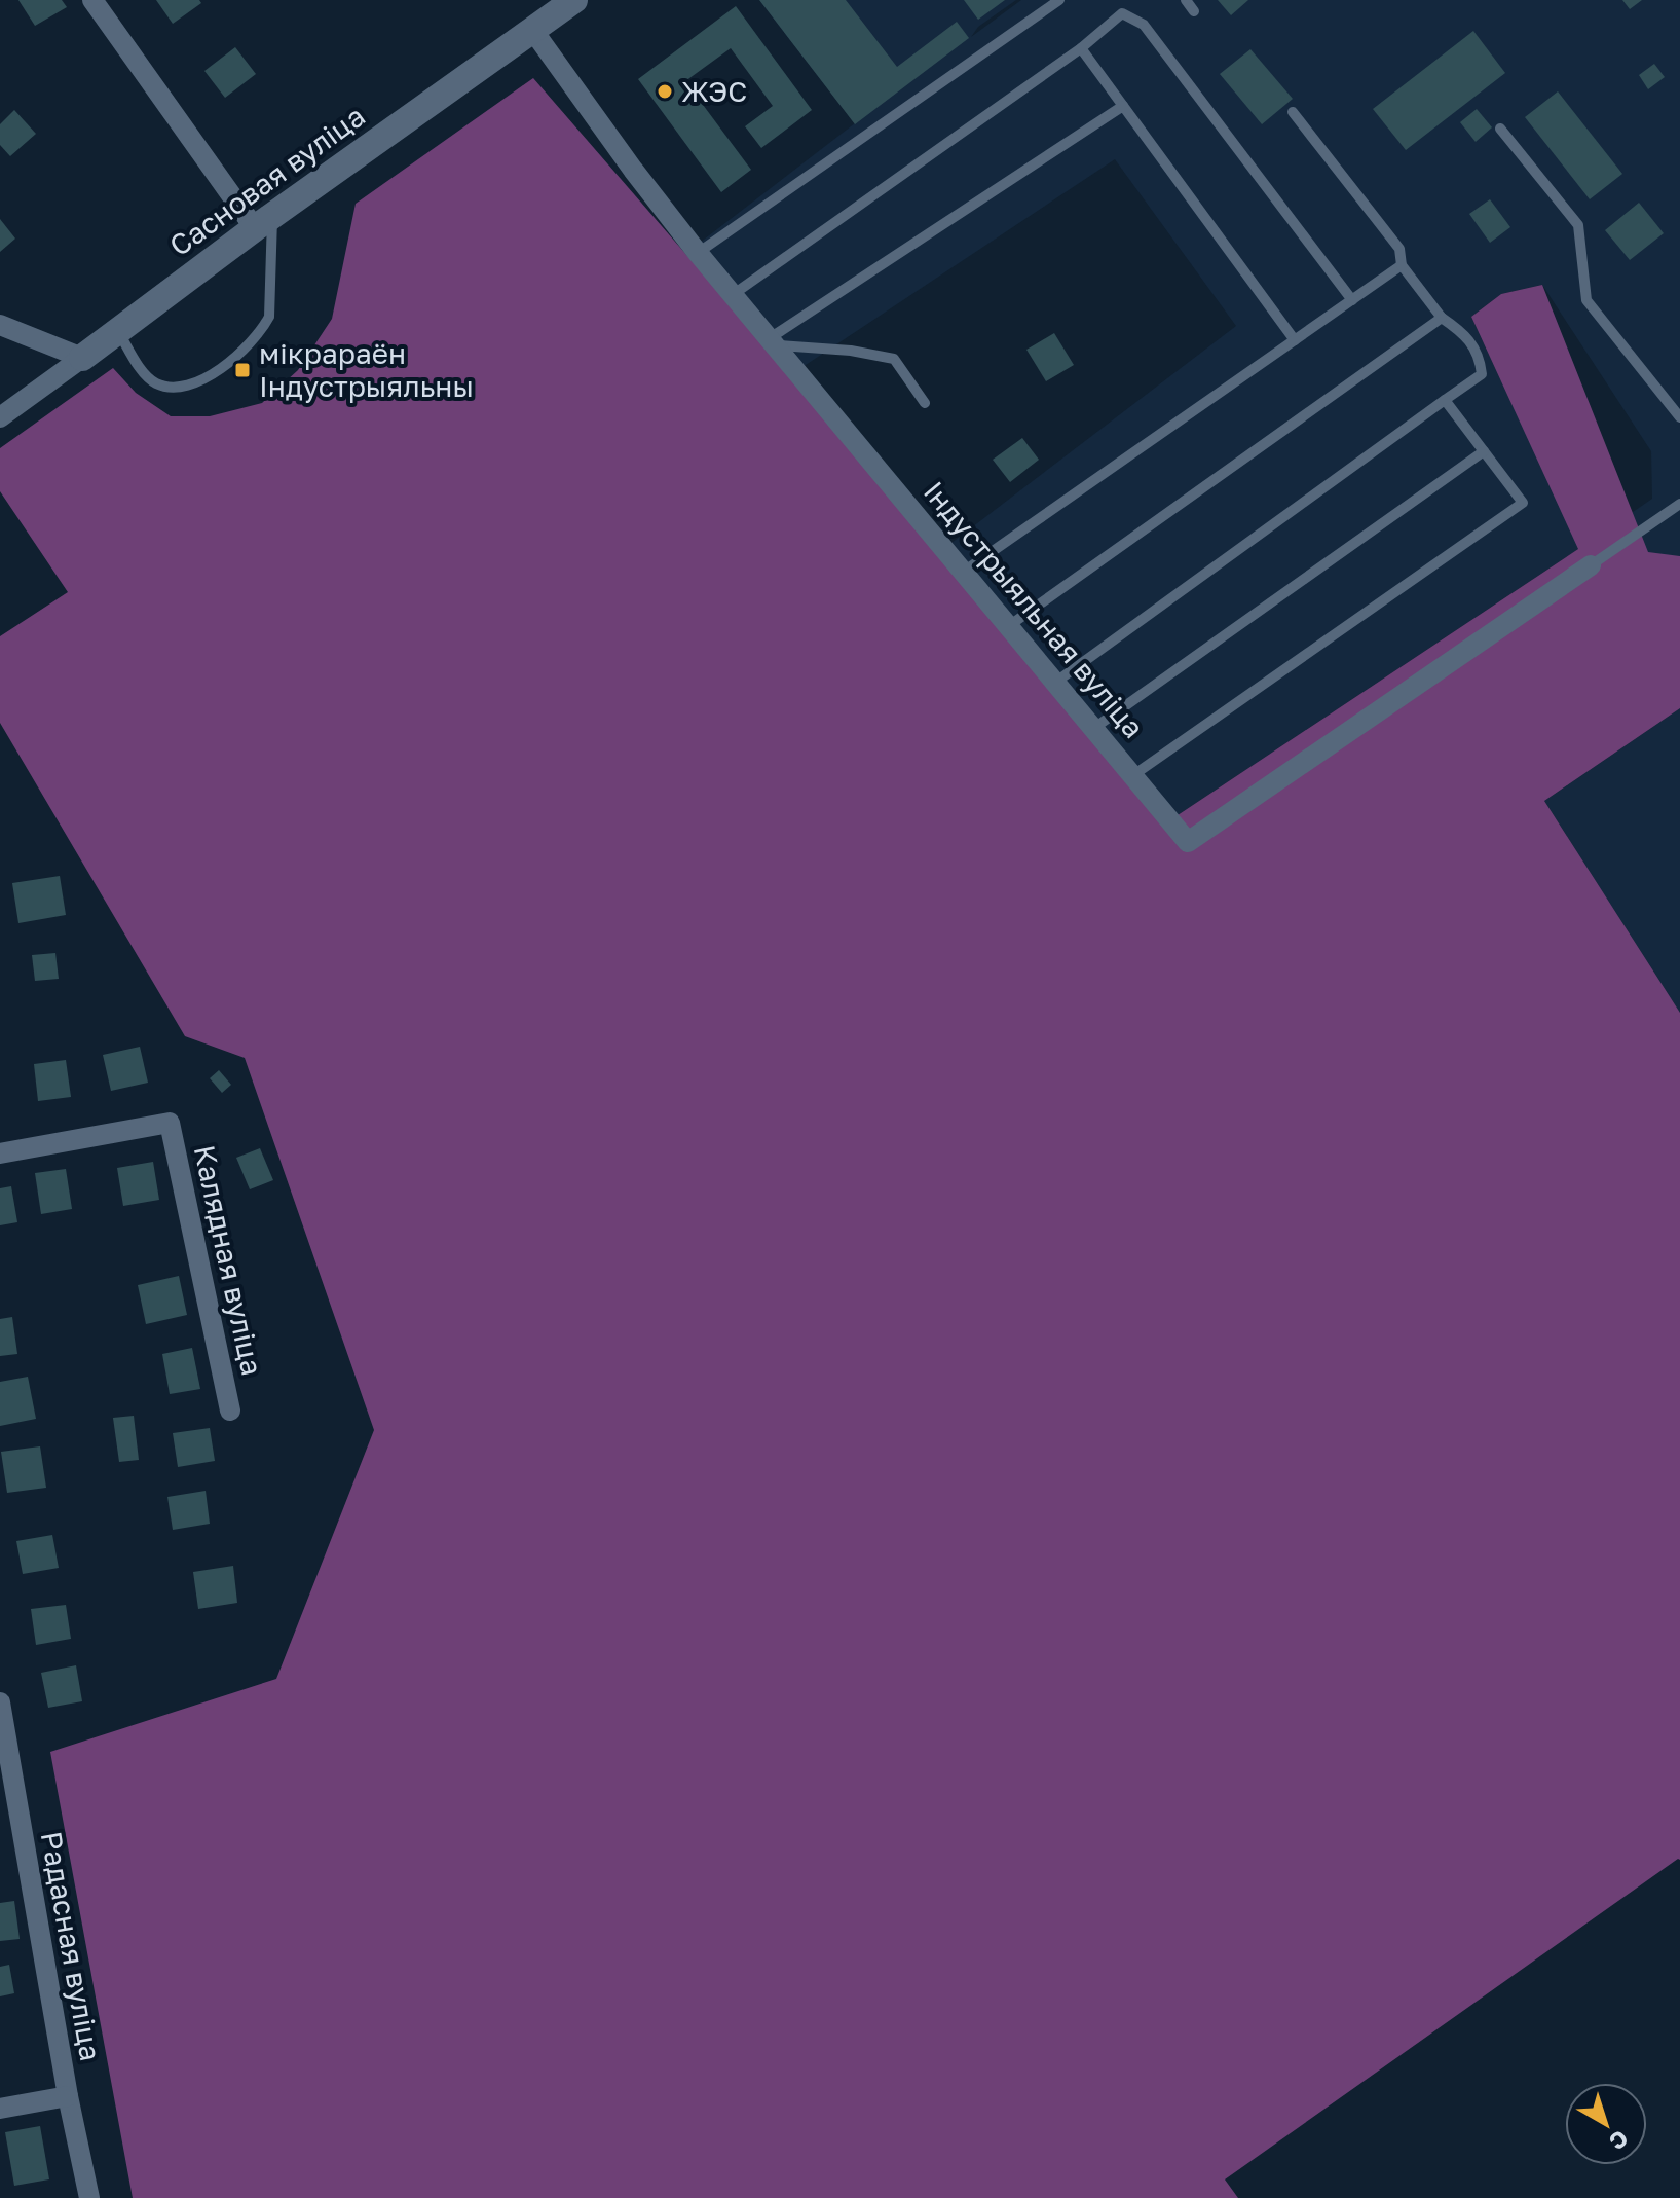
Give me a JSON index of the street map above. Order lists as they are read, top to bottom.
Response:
{
  "streets": {
    "street": [
      "Сасновая вуліца",
      "Індустрыяльная вуліца",
      "Калядная вуліца",
      "Радасная вуліца"
    ]
  },
  "crossings": [
    ["Сасновая вуліца", "Індустрыяльная вуліца"]
  ],
  "places": {
    "other": ["ЖЭС"],
    "transit": ["мікрараён Індустрыяльны"]
  },
  "north": "bottom right"
}
